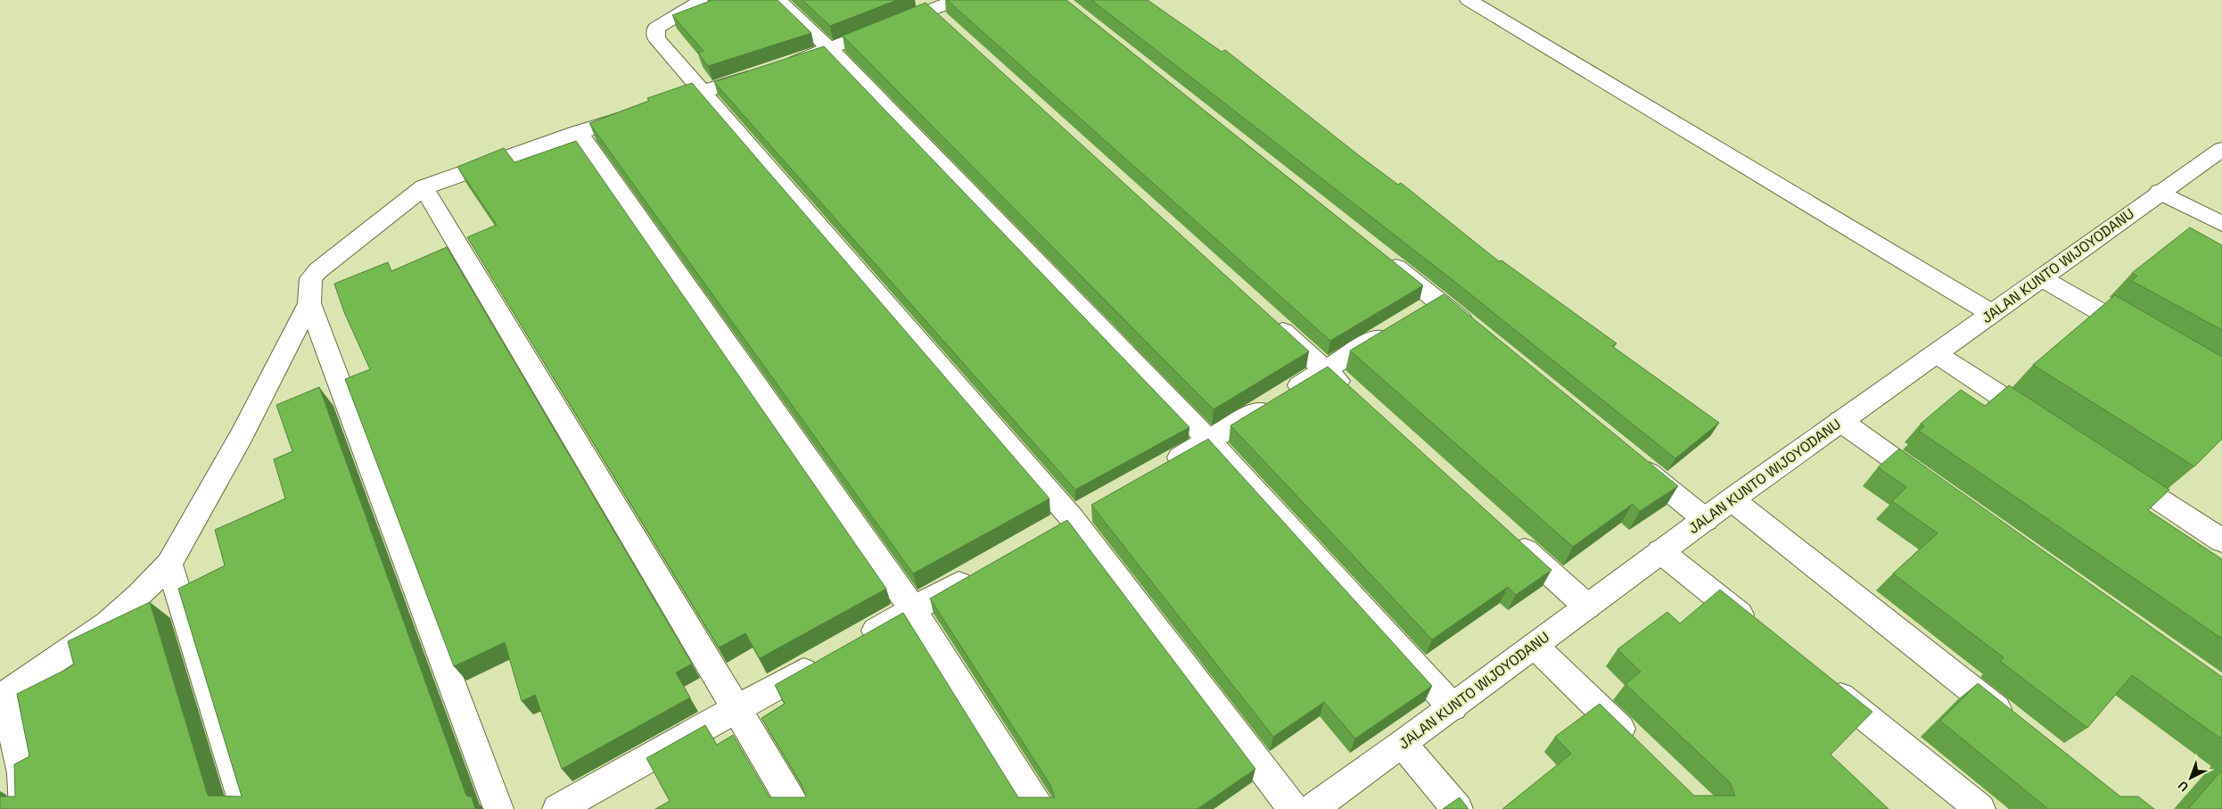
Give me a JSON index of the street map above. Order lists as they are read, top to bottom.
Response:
{
  "streets": {
    "street": ["JALAN KUNTO WIJOYODANU"]
  },
  "north": "bottom left"
}
